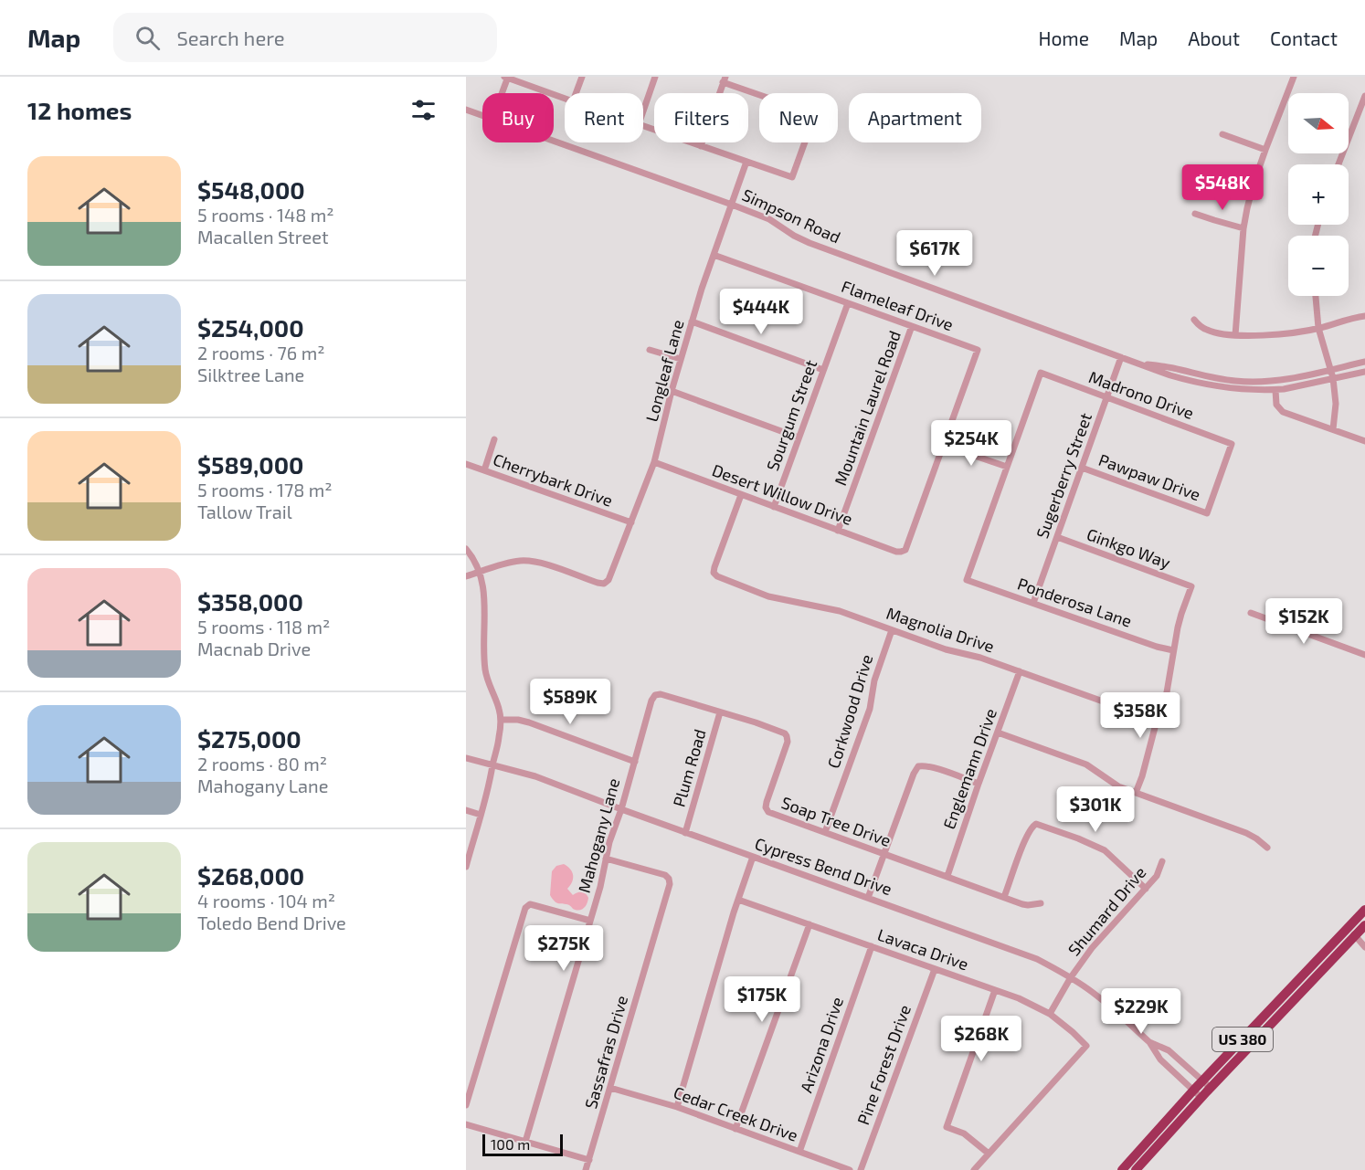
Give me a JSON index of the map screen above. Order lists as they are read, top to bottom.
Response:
{
  "streets": {
    "highway": ["US 380"],
    "street": [
      "Simpson Road",
      "Flameleaf Drive",
      "Longleaf Lane",
      "Madrono Drive",
      "Mountain Laurel Road",
      "Sourgum Street",
      "Sugerberry Street",
      "Pawpaw Drive",
      "Cherrybark Drive",
      "Desert Willow Drive",
      "Ginkgo Way",
      "Ponderosa Lane",
      "Magnolia Drive",
      "Corkwood Drive",
      "Plum Road",
      "Englemann Drive",
      "Soap Tree Drive",
      "Mahogany Lane",
      "Cypress Bend Drive",
      "Shumard Drive",
      "Lavaca Drive",
      "Arizona Drive",
      "Sassafras Drive",
      "Pine Forest Drive",
      "Cedar Creek Drive"
    ]
  },
  "crossings": [
    ["Simpson Road", "Longleaf Lane"],
    ["Simpson Road", "Sugerberry Street"],
    ["Flameleaf Drive", "Longleaf Lane"],
    ["Flameleaf Drive", "Mountain Laurel Road"],
    ["Flameleaf Drive", "Sourgum Street"],
    ["Flameleaf Drive", "Desert Willow Drive"],
    ["Longleaf Lane", "Cherrybark Drive"],
    ["Longleaf Lane", "Desert Willow Drive"],
    ["Madrono Drive", "Sugerberry Street"],
    ["Madrono Drive", "Pawpaw Drive"],
    ["Madrono Drive", "Ponderosa Lane"],
    ["Mountain Laurel Road", "Desert Willow Drive"],
    ["Sourgum Street", "Desert Willow Drive"],
    ["Sugerberry Street", "Pawpaw Drive"],
    ["Sugerberry Street", "Ginkgo Way"],
    ["Sugerberry Street", "Ponderosa Lane"],
    ["Desert Willow Drive", "Magnolia Drive"],
    ["Ginkgo Way", "Ponderosa Lane"],
    ["Magnolia Drive", "Corkwood Drive"],
    ["Magnolia Drive", "Englemann Drive"],
    ["Corkwood Drive", "Soap Tree Drive"],
    ["Plum Road", "Soap Tree Drive"],
    ["Plum Road", "Cypress Bend Drive"],
    ["Englemann Drive", "Soap Tree Drive"],
    ["Soap Tree Drive", "Mahogany Lane"],
    ["Mahogany Lane", "Cypress Bend Drive"],
    ["Mahogany Lane", "Sassafras Drive"],
    ["Cypress Bend Drive", "Shumard Drive"],
    ["Cypress Bend Drive", "US 380"],
    ["Shumard Drive", "Lavaca Drive"],
    ["Lavaca Drive", "Arizona Drive"],
    ["Lavaca Drive", "Pine Forest Drive"],
    ["Arizona Drive", "Cedar Creek Drive"],
    ["Sassafras Drive", "Cedar Creek Drive"]
  ],
  "scale_bar": "100 m",
  "north": "right",
  "page": {
    "header": "Map",
    "search": "Search here",
    "nav": [
      "Home",
      "Map",
      "About",
      "Contact"
    ],
    "heading": "12 homes",
    "map_buttons": ["+", "−"],
    "chip": [
      "Buy",
      "Rent",
      "Filters",
      "New",
      "Apartment"
    ],
    "list": [
      {
        "name": "$548,000",
        "note": "5 rooms · 148 m² · Macallen Street"
      },
      {
        "name": "$254,000",
        "note": "2 rooms · 76 m² · Silktree Lane"
      },
      {
        "name": "$589,000",
        "note": "5 rooms · 178 m² · Tallow Trail"
      },
      {
        "name": "$358,000",
        "note": "5 rooms · 118 m² · Macnab Drive"
      },
      {
        "name": "$275,000",
        "note": "2 rooms · 80 m² · Mahogany Lane"
      },
      {
        "name": "$268,000",
        "note": "4 rooms · 104 m² · Toledo Bend Drive"
      }
    ],
    "price": [
      "$548K",
      "$617K",
      "$444K",
      "$254K",
      "$152K",
      "$589K",
      "$358K",
      "$301K",
      "$275K",
      "$175K",
      "$229K",
      "$268K"
    ],
    "scale": "100 m"
  }
}
